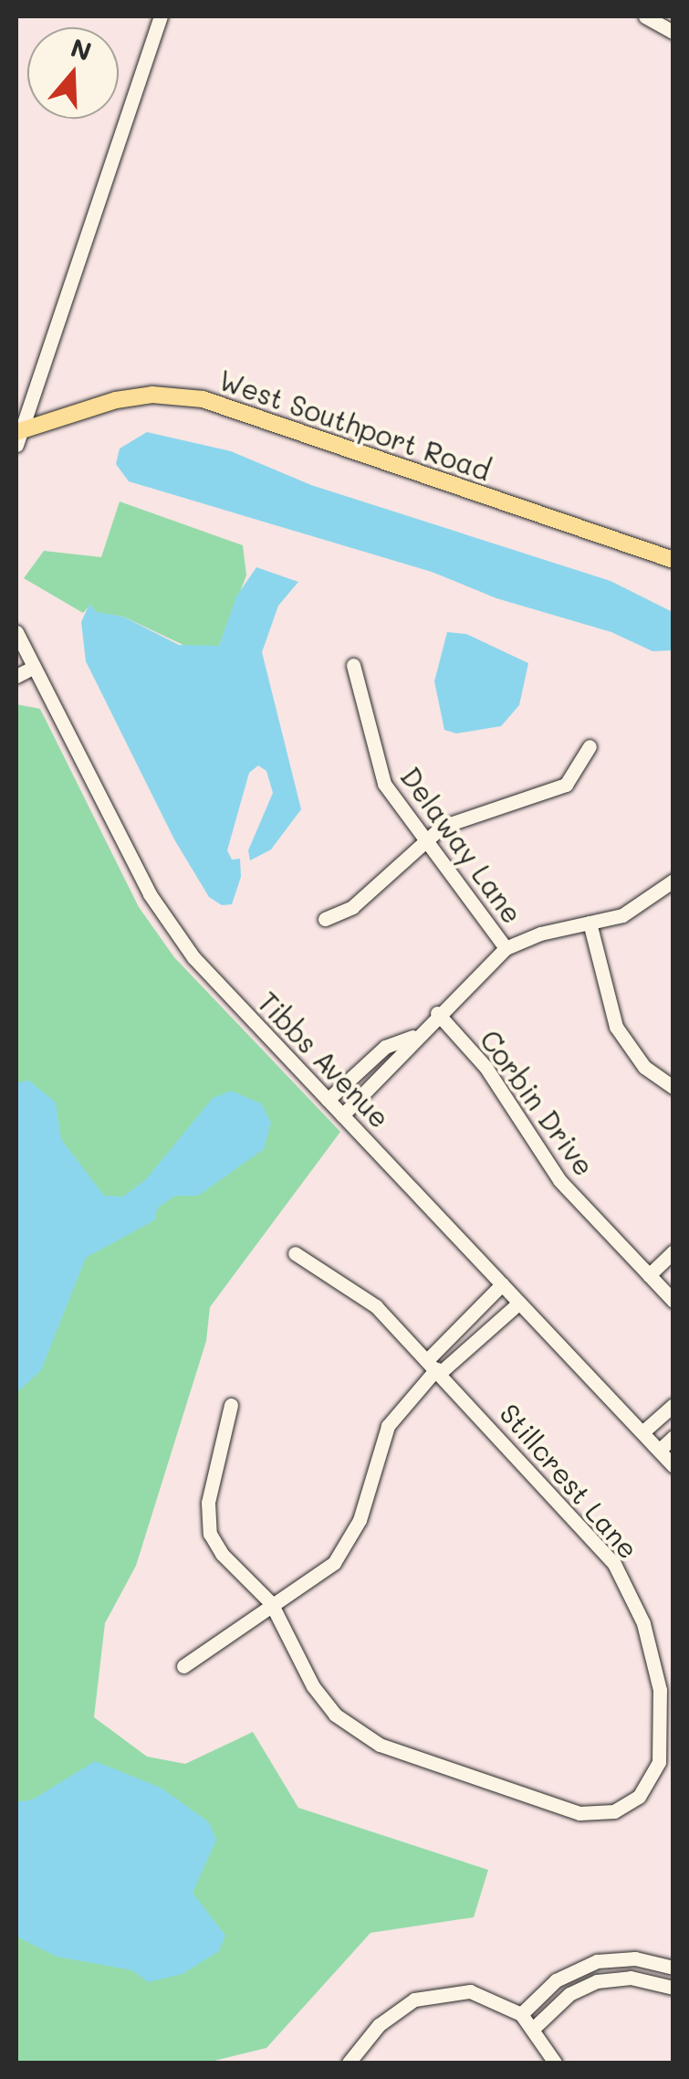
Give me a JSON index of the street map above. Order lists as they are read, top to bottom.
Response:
{
  "streets": {
    "main road": ["West Southport Road"],
    "street": [
      "Delaway Lane",
      "Tibbs Avenue",
      "Corbin Drive",
      "Stillcrest Lane"
    ]
  },
  "north": "top"
}
